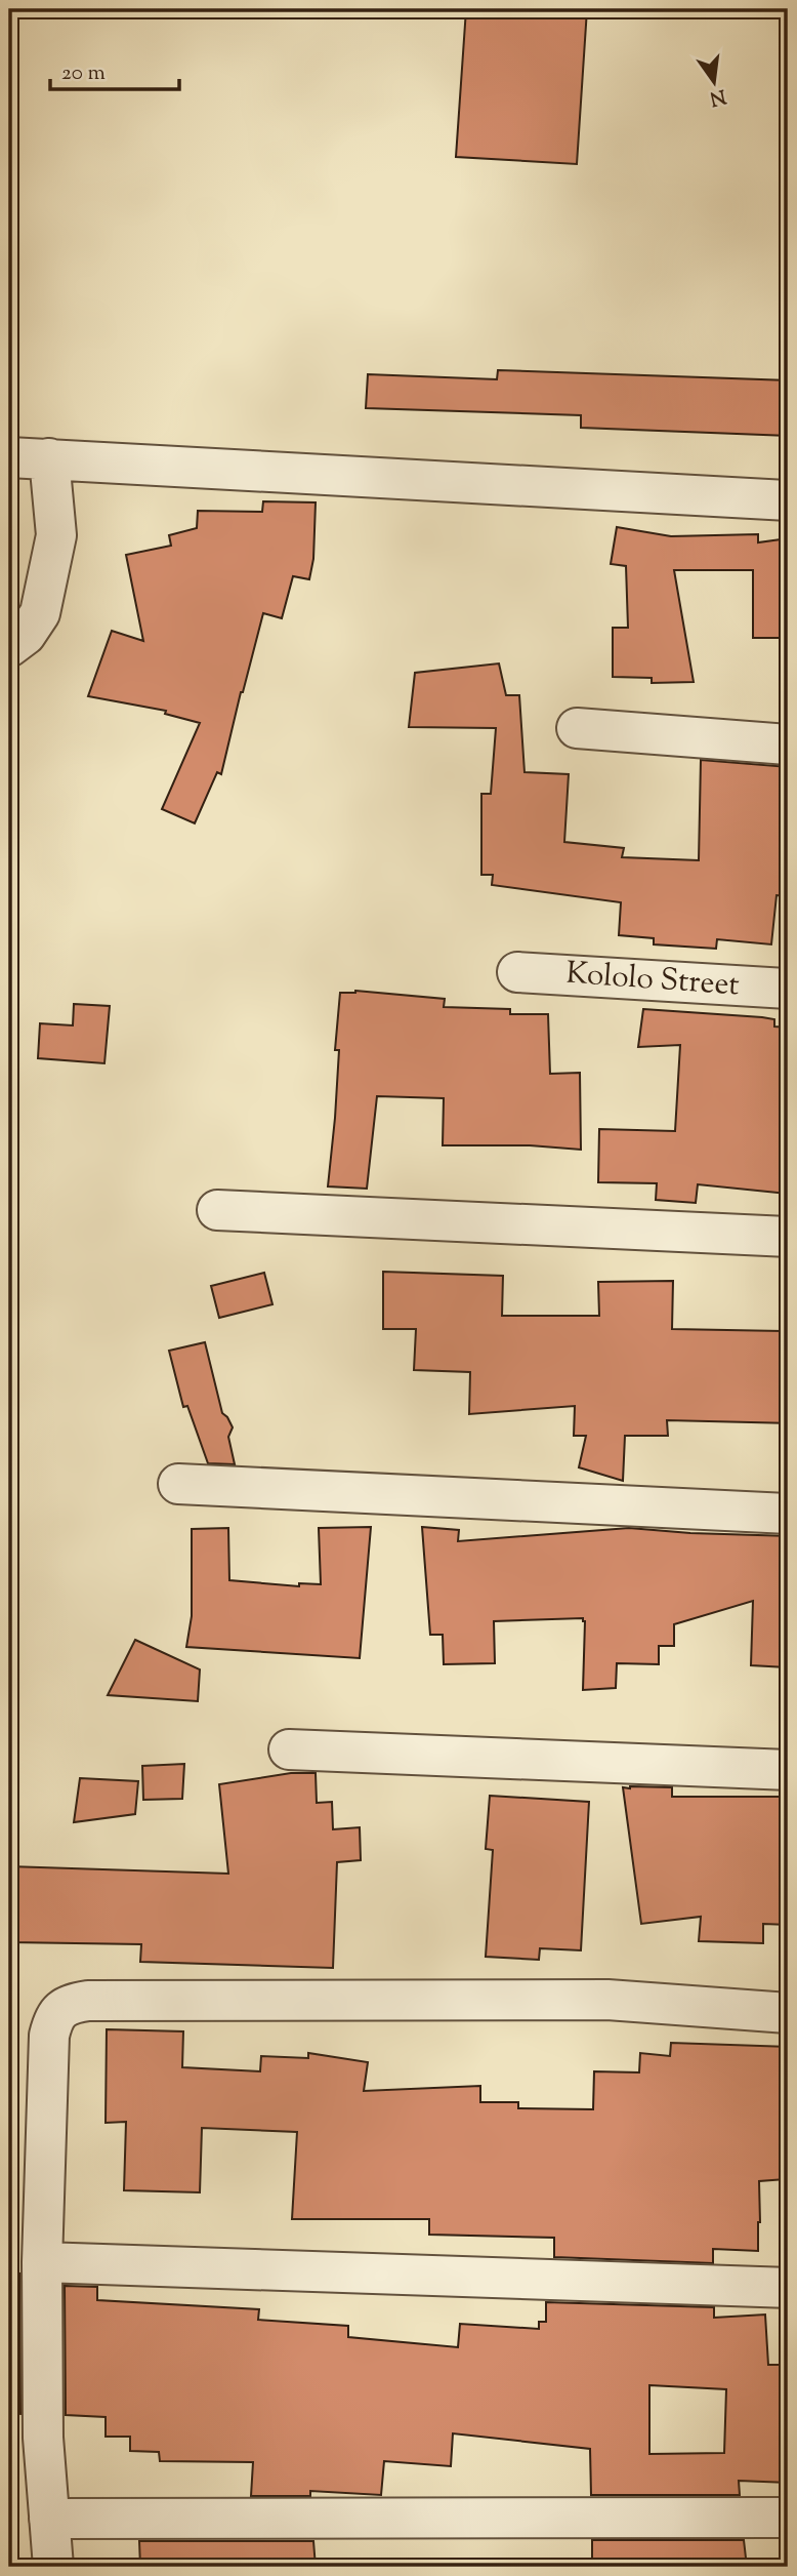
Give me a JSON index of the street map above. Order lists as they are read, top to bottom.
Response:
{
  "streets": {
    "street": ["Kololo Street"]
  },
  "scale_bar": "20 m",
  "north": "bottom"
}
